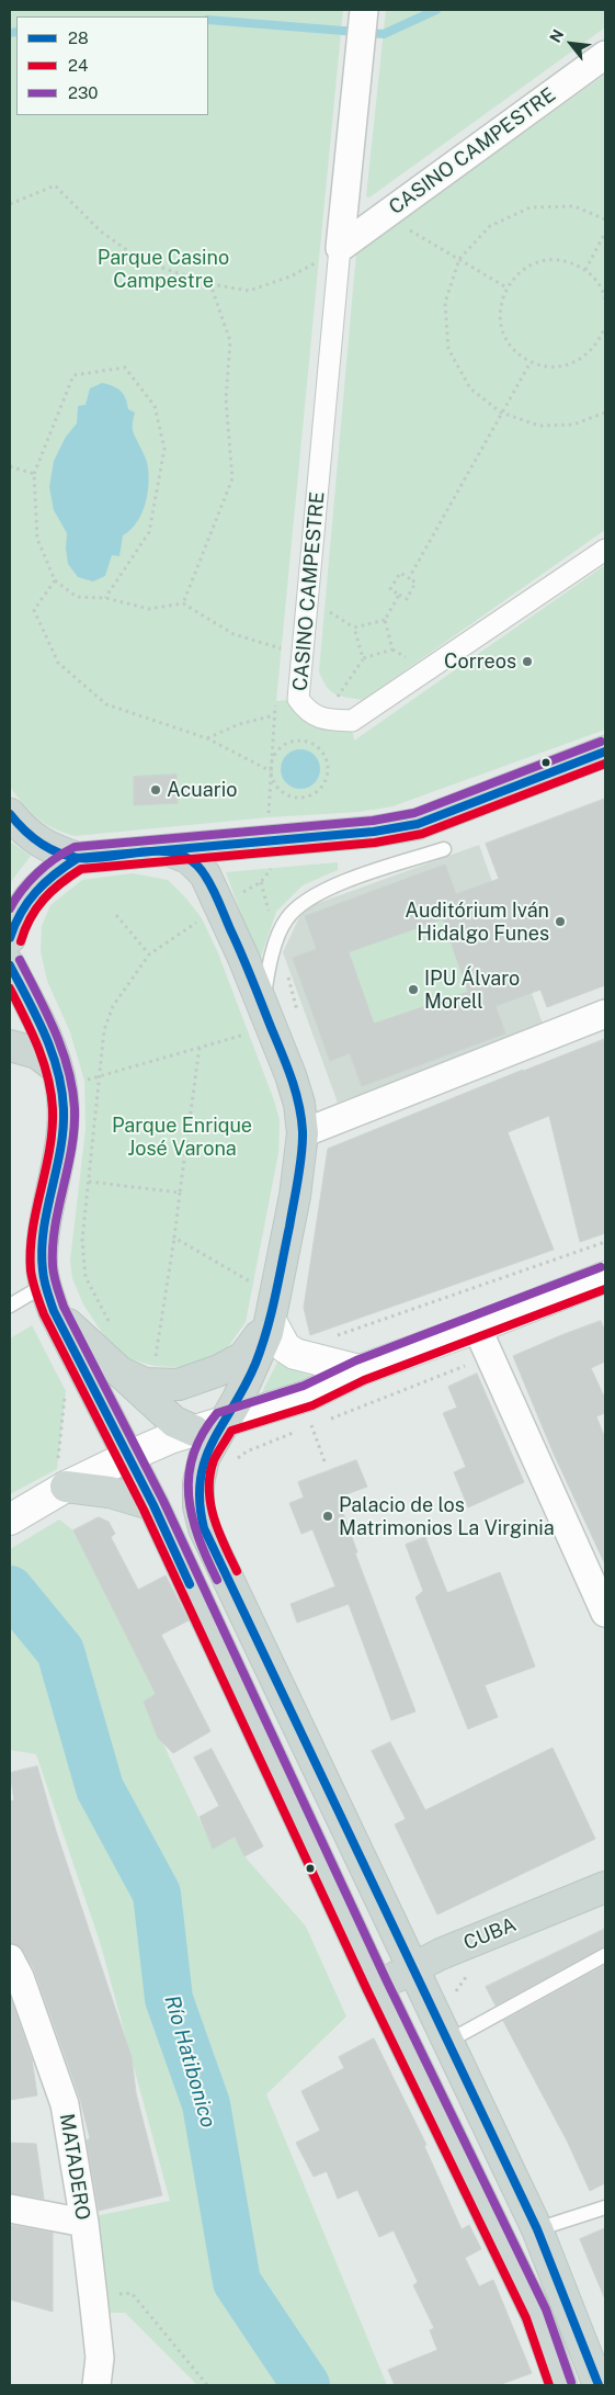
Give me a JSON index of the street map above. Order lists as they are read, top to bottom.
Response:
{
  "streets": {
    "main road": ["CUBA"],
    "street": ["CASINO CAMPESTRE", "MATADERO"]
  },
  "water": ["Río Hatibonico"],
  "parks": ["Parque Casino Campestre", "Parque Enrique José Varona"],
  "places": [
    "Correos",
    "Acuario",
    "Auditórium Iván Hidalgo Funes",
    "IPU Álvaro Morell",
    "Palacio de los Matrimonios La Virginia"
  ],
  "lines": ["transit line 230", "transit line 28", "transit line 24"],
  "legend": ["28", "24", "230"],
  "north": "top left"
}
